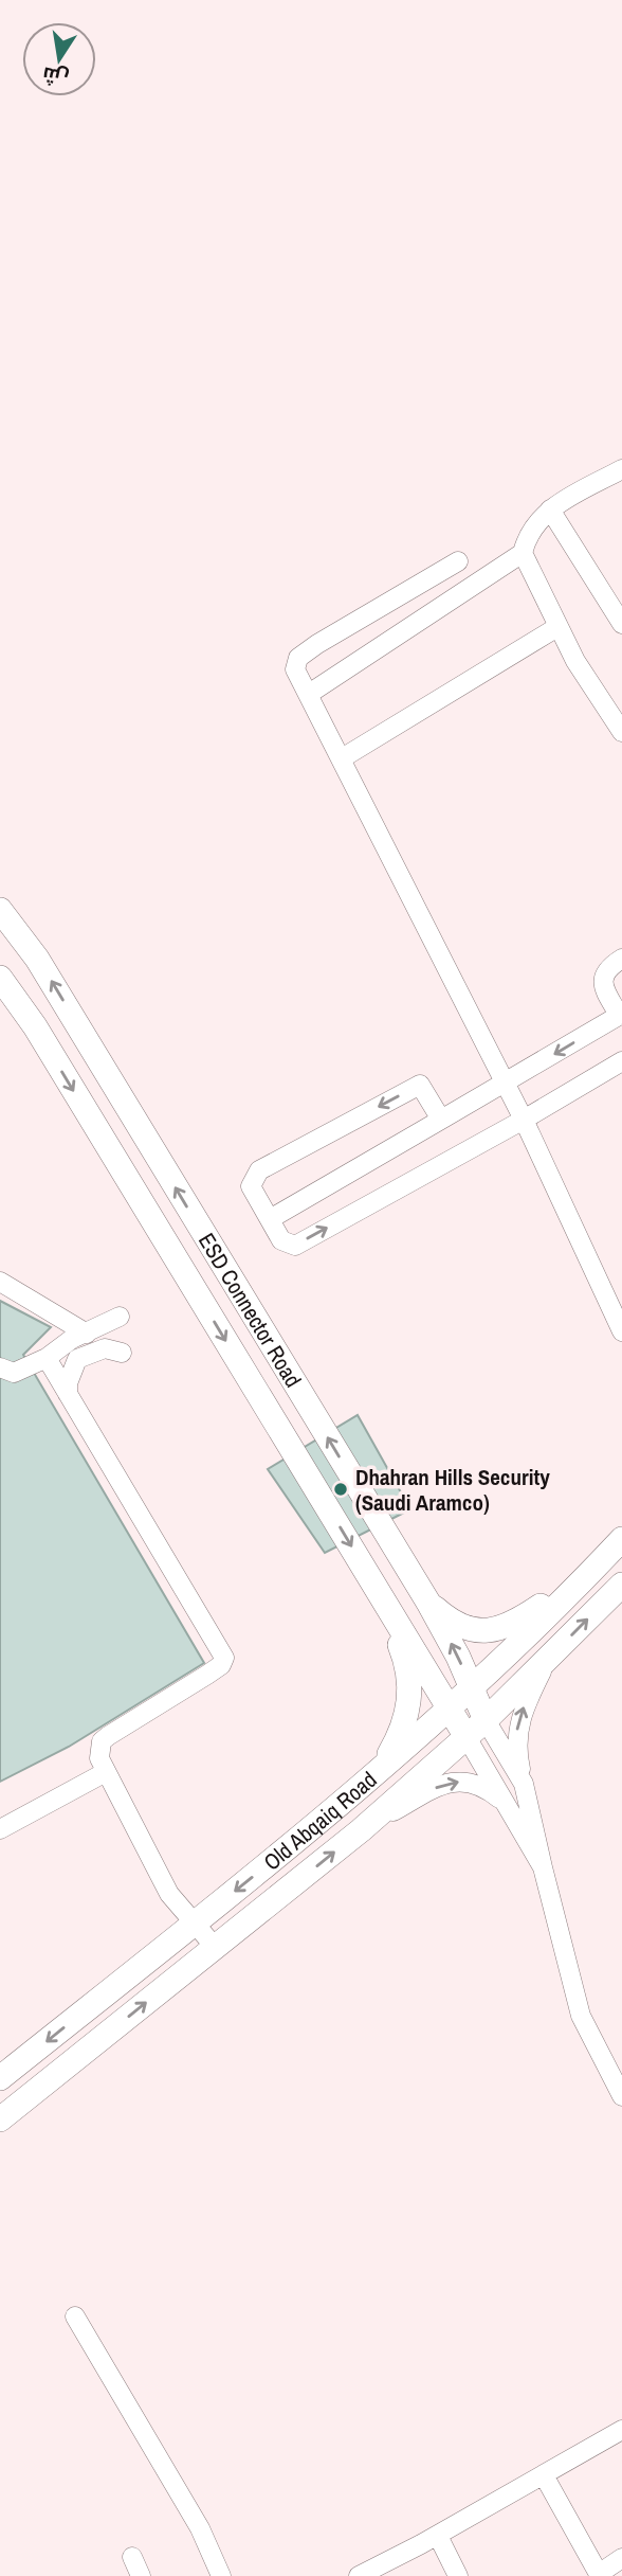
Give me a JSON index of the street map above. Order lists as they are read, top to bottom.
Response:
{
  "streets": {
    "main road": ["ESD Connector Road", "Old Abqaiq Road"]
  },
  "crossings": [
    ["ESD Connector Road", "Old Abqaiq Road"]
  ],
  "places": ["Dhahran Hills Security (Saudi Aramco)"],
  "north": "bottom"
}
